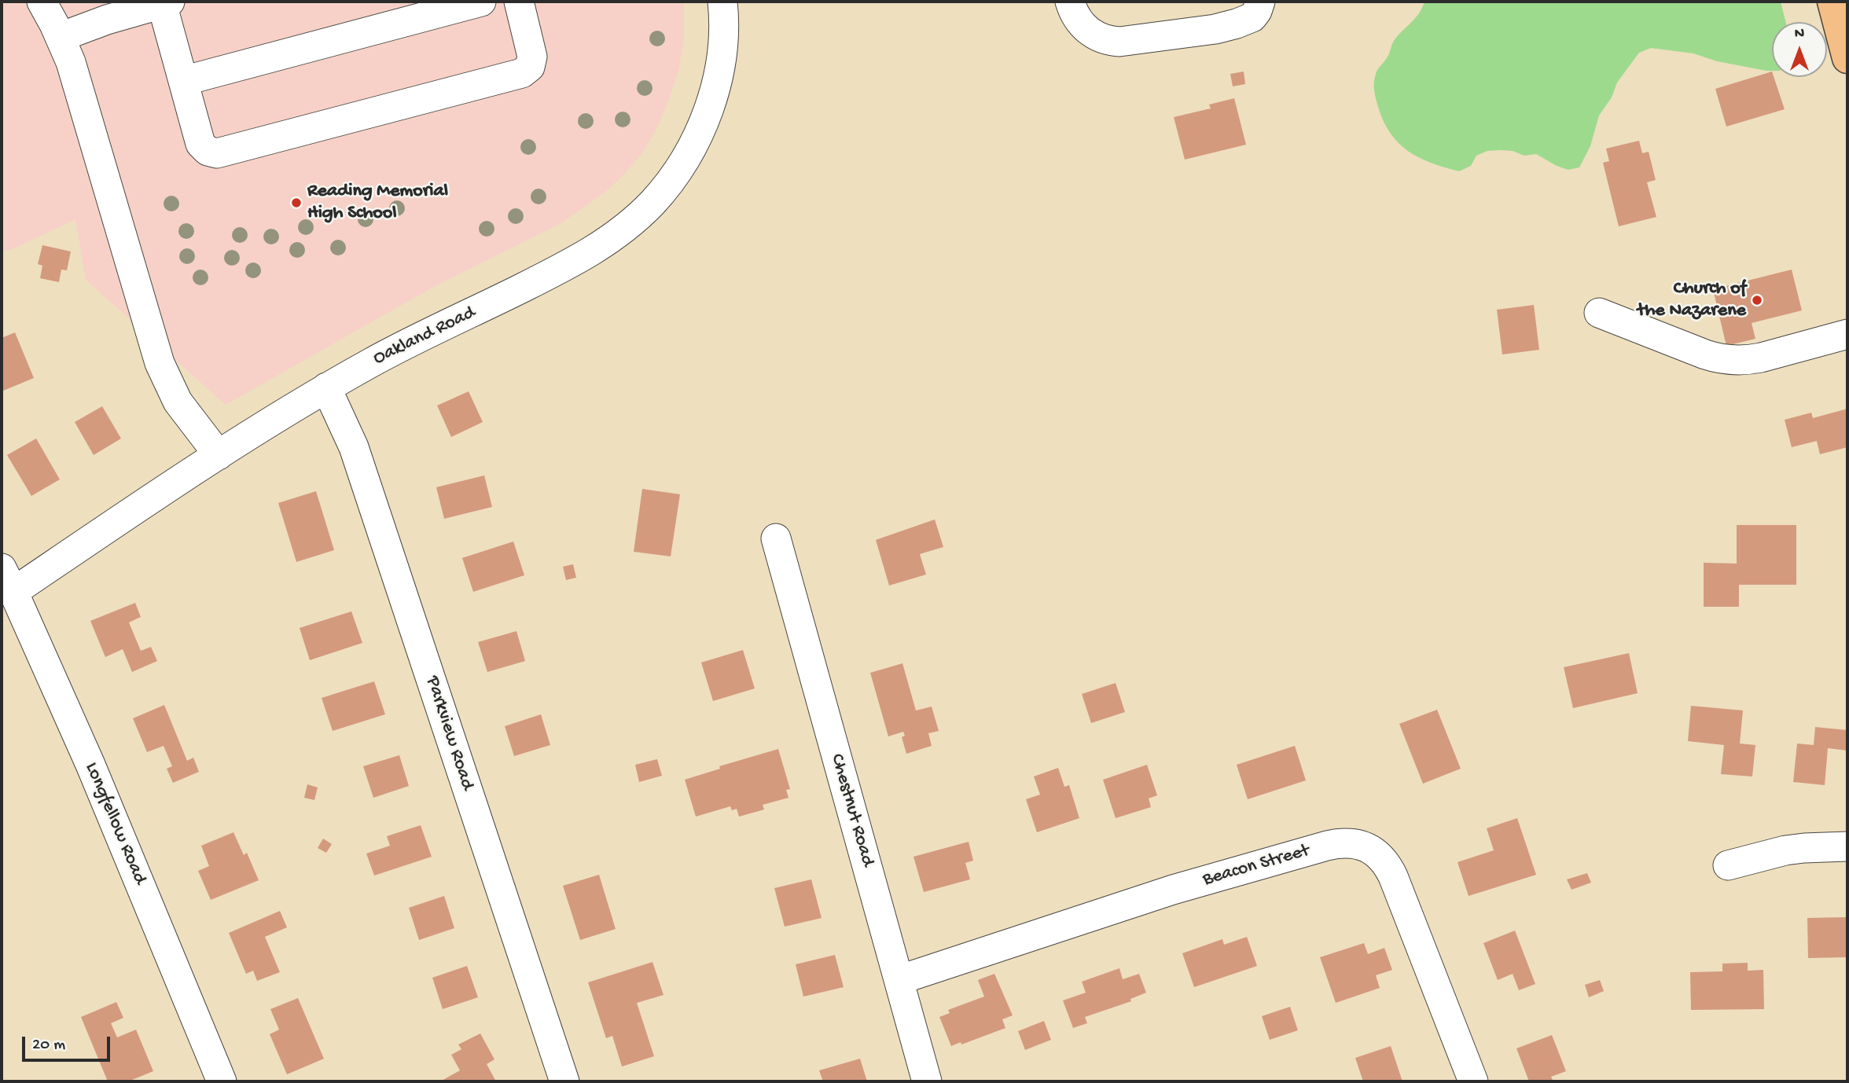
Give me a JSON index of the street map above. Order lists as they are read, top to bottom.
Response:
{
  "streets": {
    "street": [
      "Oakland Road",
      "Parkview Road",
      "Chestnut Road",
      "Longfellow Road",
      "Beacon Street"
    ]
  },
  "crossings": [
    ["Oakland Road", "Parkview Road"],
    ["Oakland Road", "Longfellow Road"],
    ["Chestnut Road", "Beacon Street"]
  ],
  "places": ["Reading Memorial High School", "Church of the Nazarene"],
  "scale_bar": "20 m",
  "north": "top"
}
